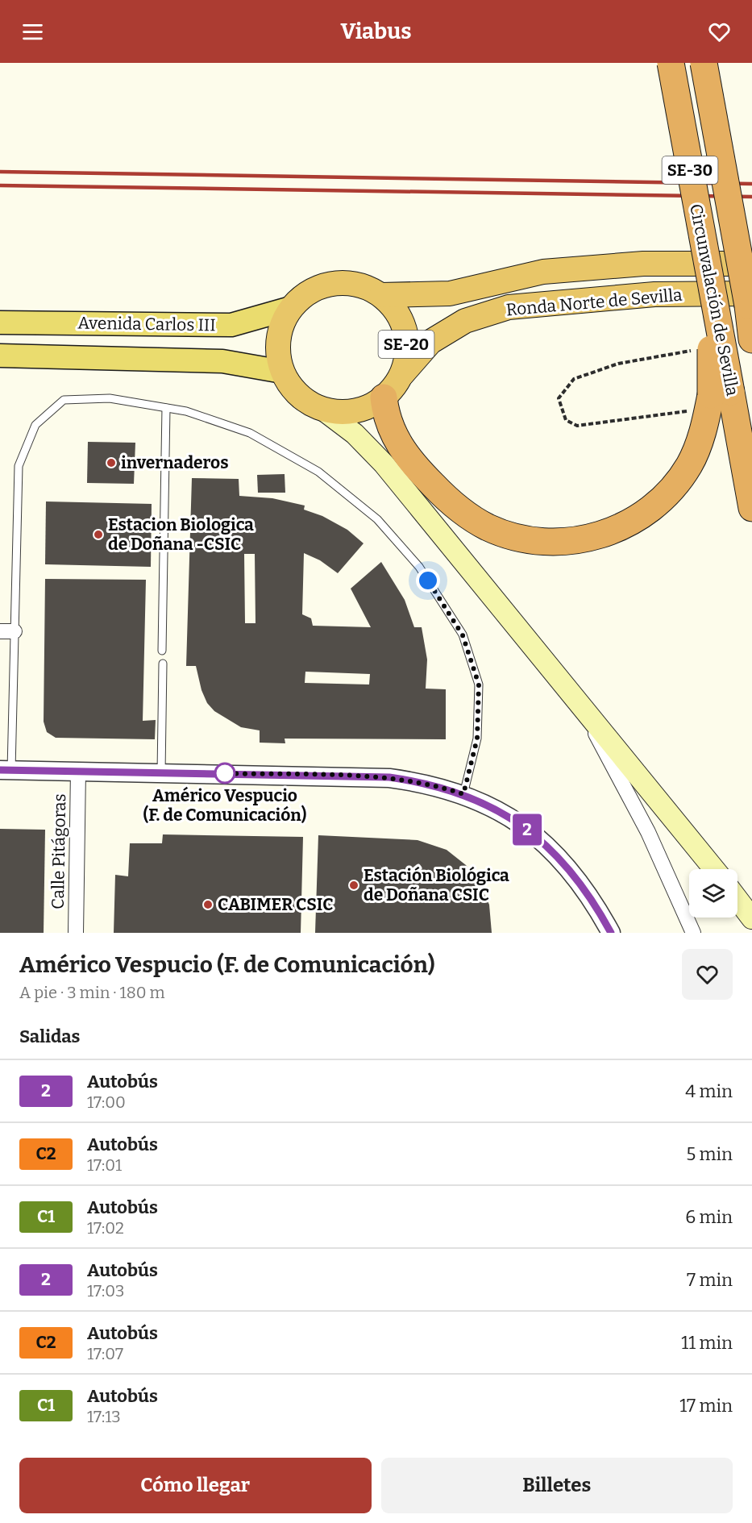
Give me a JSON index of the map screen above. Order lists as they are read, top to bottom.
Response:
{
  "streets": {
    "highway": [
      "SE-30",
      "Circunvalación de Sevilla",
      "Ronda Norte de Sevilla",
      "SE-20"
    ],
    "main road": ["Avenida Carlos III"],
    "street": ["Calle Pitágoras"]
  },
  "crossings": [
    ["Circunvalación de Sevilla", "Ronda Norte de Sevilla"],
    ["Ronda Norte de Sevilla", "Avenida Carlos III"]
  ],
  "places": [
    "invernaderos",
    "Estacion Biologica de Doñana -CSIC",
    "Américo Vespucio (F. de Comunicación)",
    "Estación Biológica de Doñana CSIC",
    "CABIMER CSIC"
  ],
  "lines": ["bus line 2"],
  "page": {
    "header": "Viabus",
    "on_map": "2",
    "heading": [
      ["Américo Vespucio (F. de Comunicación)", "A pie · 3 min · 180 m"],
      "Salidas"
    ],
    "list": [
      {
        "mark": "2",
        "name": "Autobús",
        "note": "17:00",
        "value": "4 min"
      },
      {
        "mark": "C2",
        "name": "Autobús",
        "note": "17:01",
        "value": "5 min"
      },
      {
        "mark": "C1",
        "name": "Autobús",
        "note": "17:02",
        "value": "6 min"
      },
      {
        "mark": "2",
        "name": "Autobús",
        "note": "17:03",
        "value": "7 min"
      },
      {
        "mark": "C2",
        "name": "Autobús",
        "note": "17:07",
        "value": "11 min"
      },
      {
        "mark": "C1",
        "name": "Autobús",
        "note": "17:13",
        "value": "17 min"
      }
    ],
    "buttons": ["Cómo llegar", "Billetes"]
  }
}
